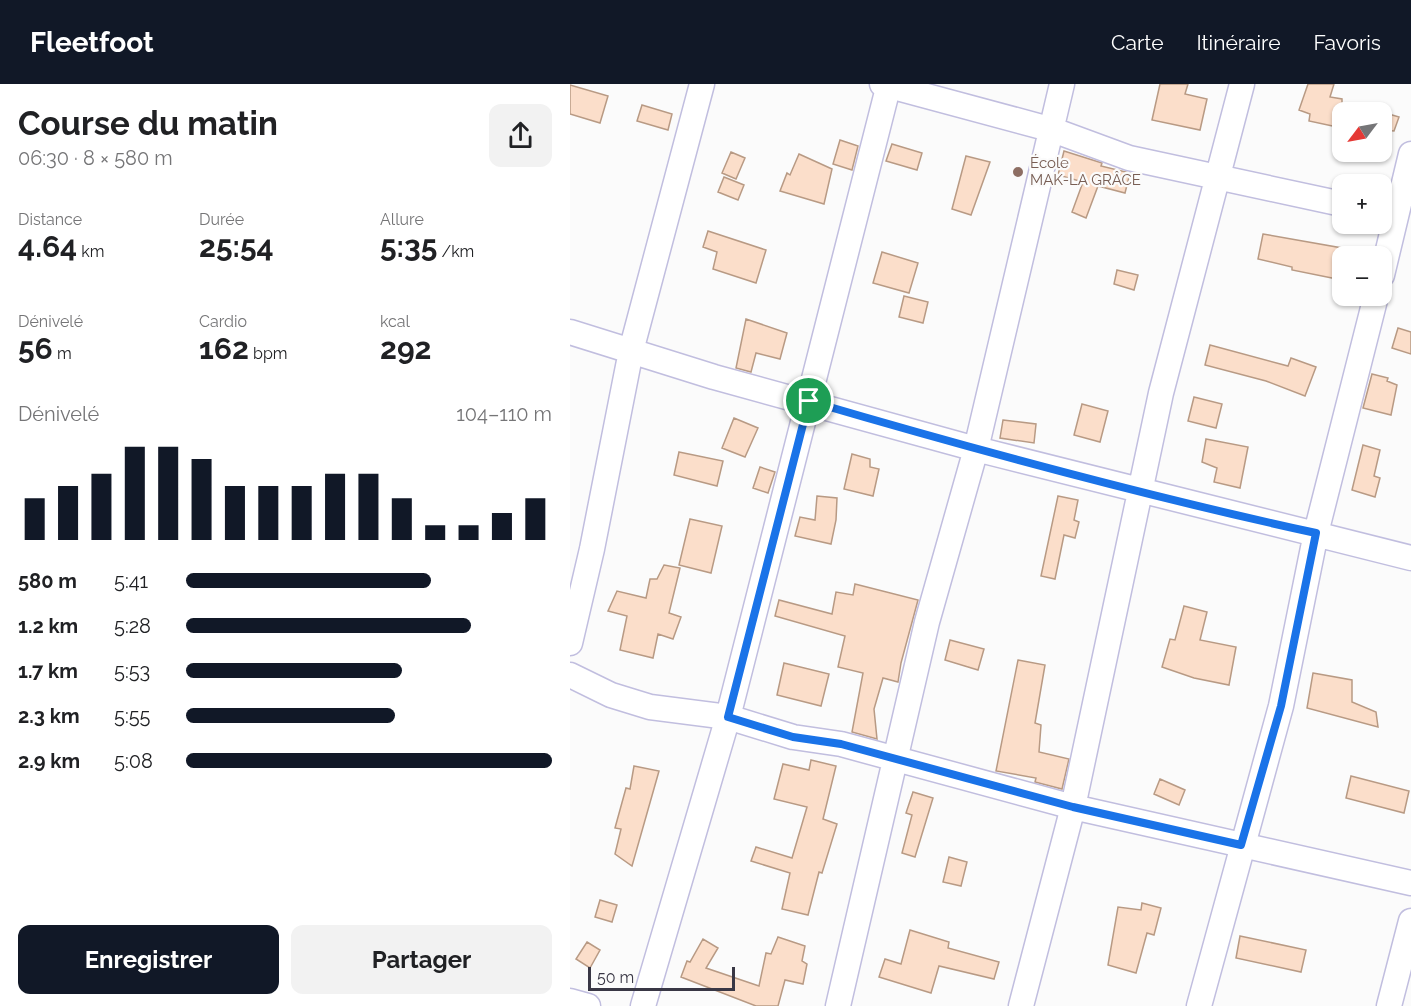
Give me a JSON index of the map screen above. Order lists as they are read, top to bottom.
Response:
{
  "places": ["École MAK-LA GRÂCE"],
  "scale_bar": "50 m",
  "north": "bottom left",
  "page": {
    "header": "Fleetfoot",
    "nav": ["Carte", "Itinéraire", "Favoris"],
    "heading": ["Course du matin", "06:30 · 8 × 580 m"],
    "map_buttons": ["+", "−"],
    "stats": [
      ["Distance", "4.64 km"],
      ["Durée", "25:54"],
      ["Allure", "5:35 /km"],
      ["Dénivelé", "56 m"],
      ["Cardio", "162 bpm"],
      ["kcal", "292"]
    ],
    "chart": ["Dénivelé", "104–110 m"],
    "list": [
      {
        "name": "580 m",
        "note": "5:41"
      },
      {
        "name": "1.2 km",
        "note": "5:28"
      },
      {
        "name": "1.7 km",
        "note": "5:53"
      },
      {
        "name": "2.3 km",
        "note": "5:55"
      },
      {
        "name": "2.9 km",
        "note": "5:08"
      }
    ],
    "buttons": ["Enregistrer", "Partager"],
    "scale": "50 m"
  }
}
